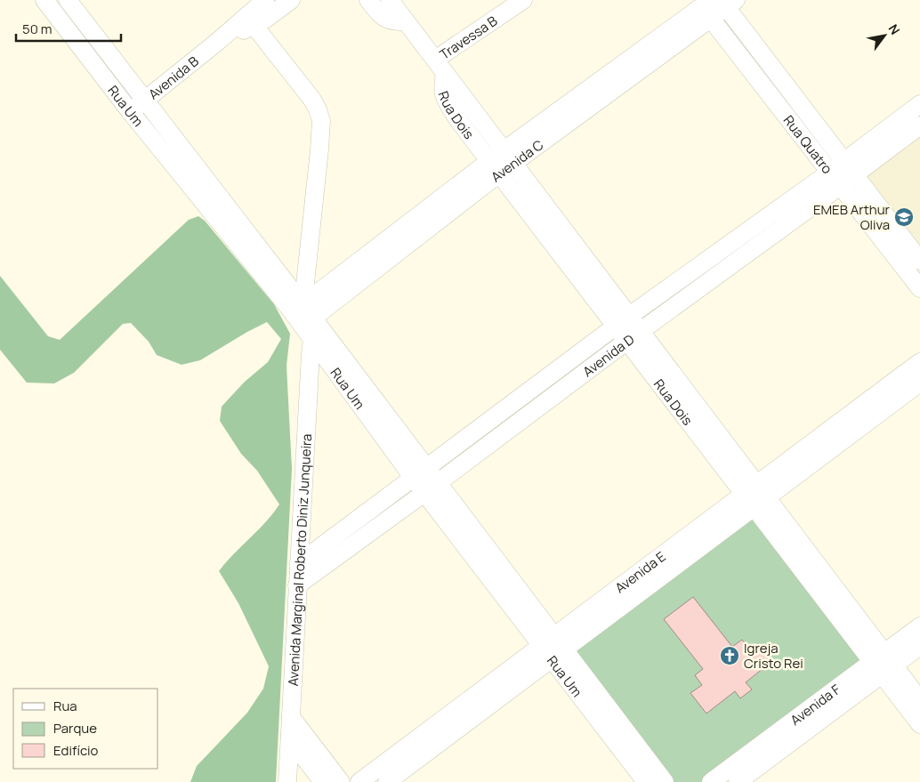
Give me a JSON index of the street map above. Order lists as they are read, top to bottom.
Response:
{
  "streets": {
    "street": [
      "Travessa B",
      "Avenida B",
      "Rua Um",
      "Rua Dois",
      "Rua Quatro",
      "Avenida C",
      "Avenida D",
      "Avenida Marginal Roberto Diniz Junqueira",
      "Avenida E",
      "Avenida F"
    ]
  },
  "crossings": [
    ["Travessa B", "Rua Dois"],
    ["Avenida B", "Rua Um"],
    ["Avenida B", "Avenida Marginal Roberto Diniz Junqueira"],
    ["Rua Um", "Avenida C"],
    ["Rua Um", "Avenida D"],
    ["Rua Um", "Avenida Marginal Roberto Diniz Junqueira"],
    ["Rua Um", "Avenida E"],
    ["Rua Dois", "Avenida C"],
    ["Rua Dois", "Avenida D"],
    ["Rua Dois", "Avenida E"],
    ["Rua Dois", "Avenida F"],
    ["Rua Quatro", "Avenida C"],
    ["Rua Quatro", "Avenida D"],
    ["Avenida C", "Avenida Marginal Roberto Diniz Junqueira"],
    ["Avenida D", "Avenida Marginal Roberto Diniz Junqueira"]
  ],
  "places": {
    "school or university": ["EMEB Arthur Oliva"],
    "church": ["Igreja Cristo Rei"]
  },
  "legend": ["Rua", "Parque", "Edifício"],
  "scale_bar": "50 m",
  "north": "top right"
}
